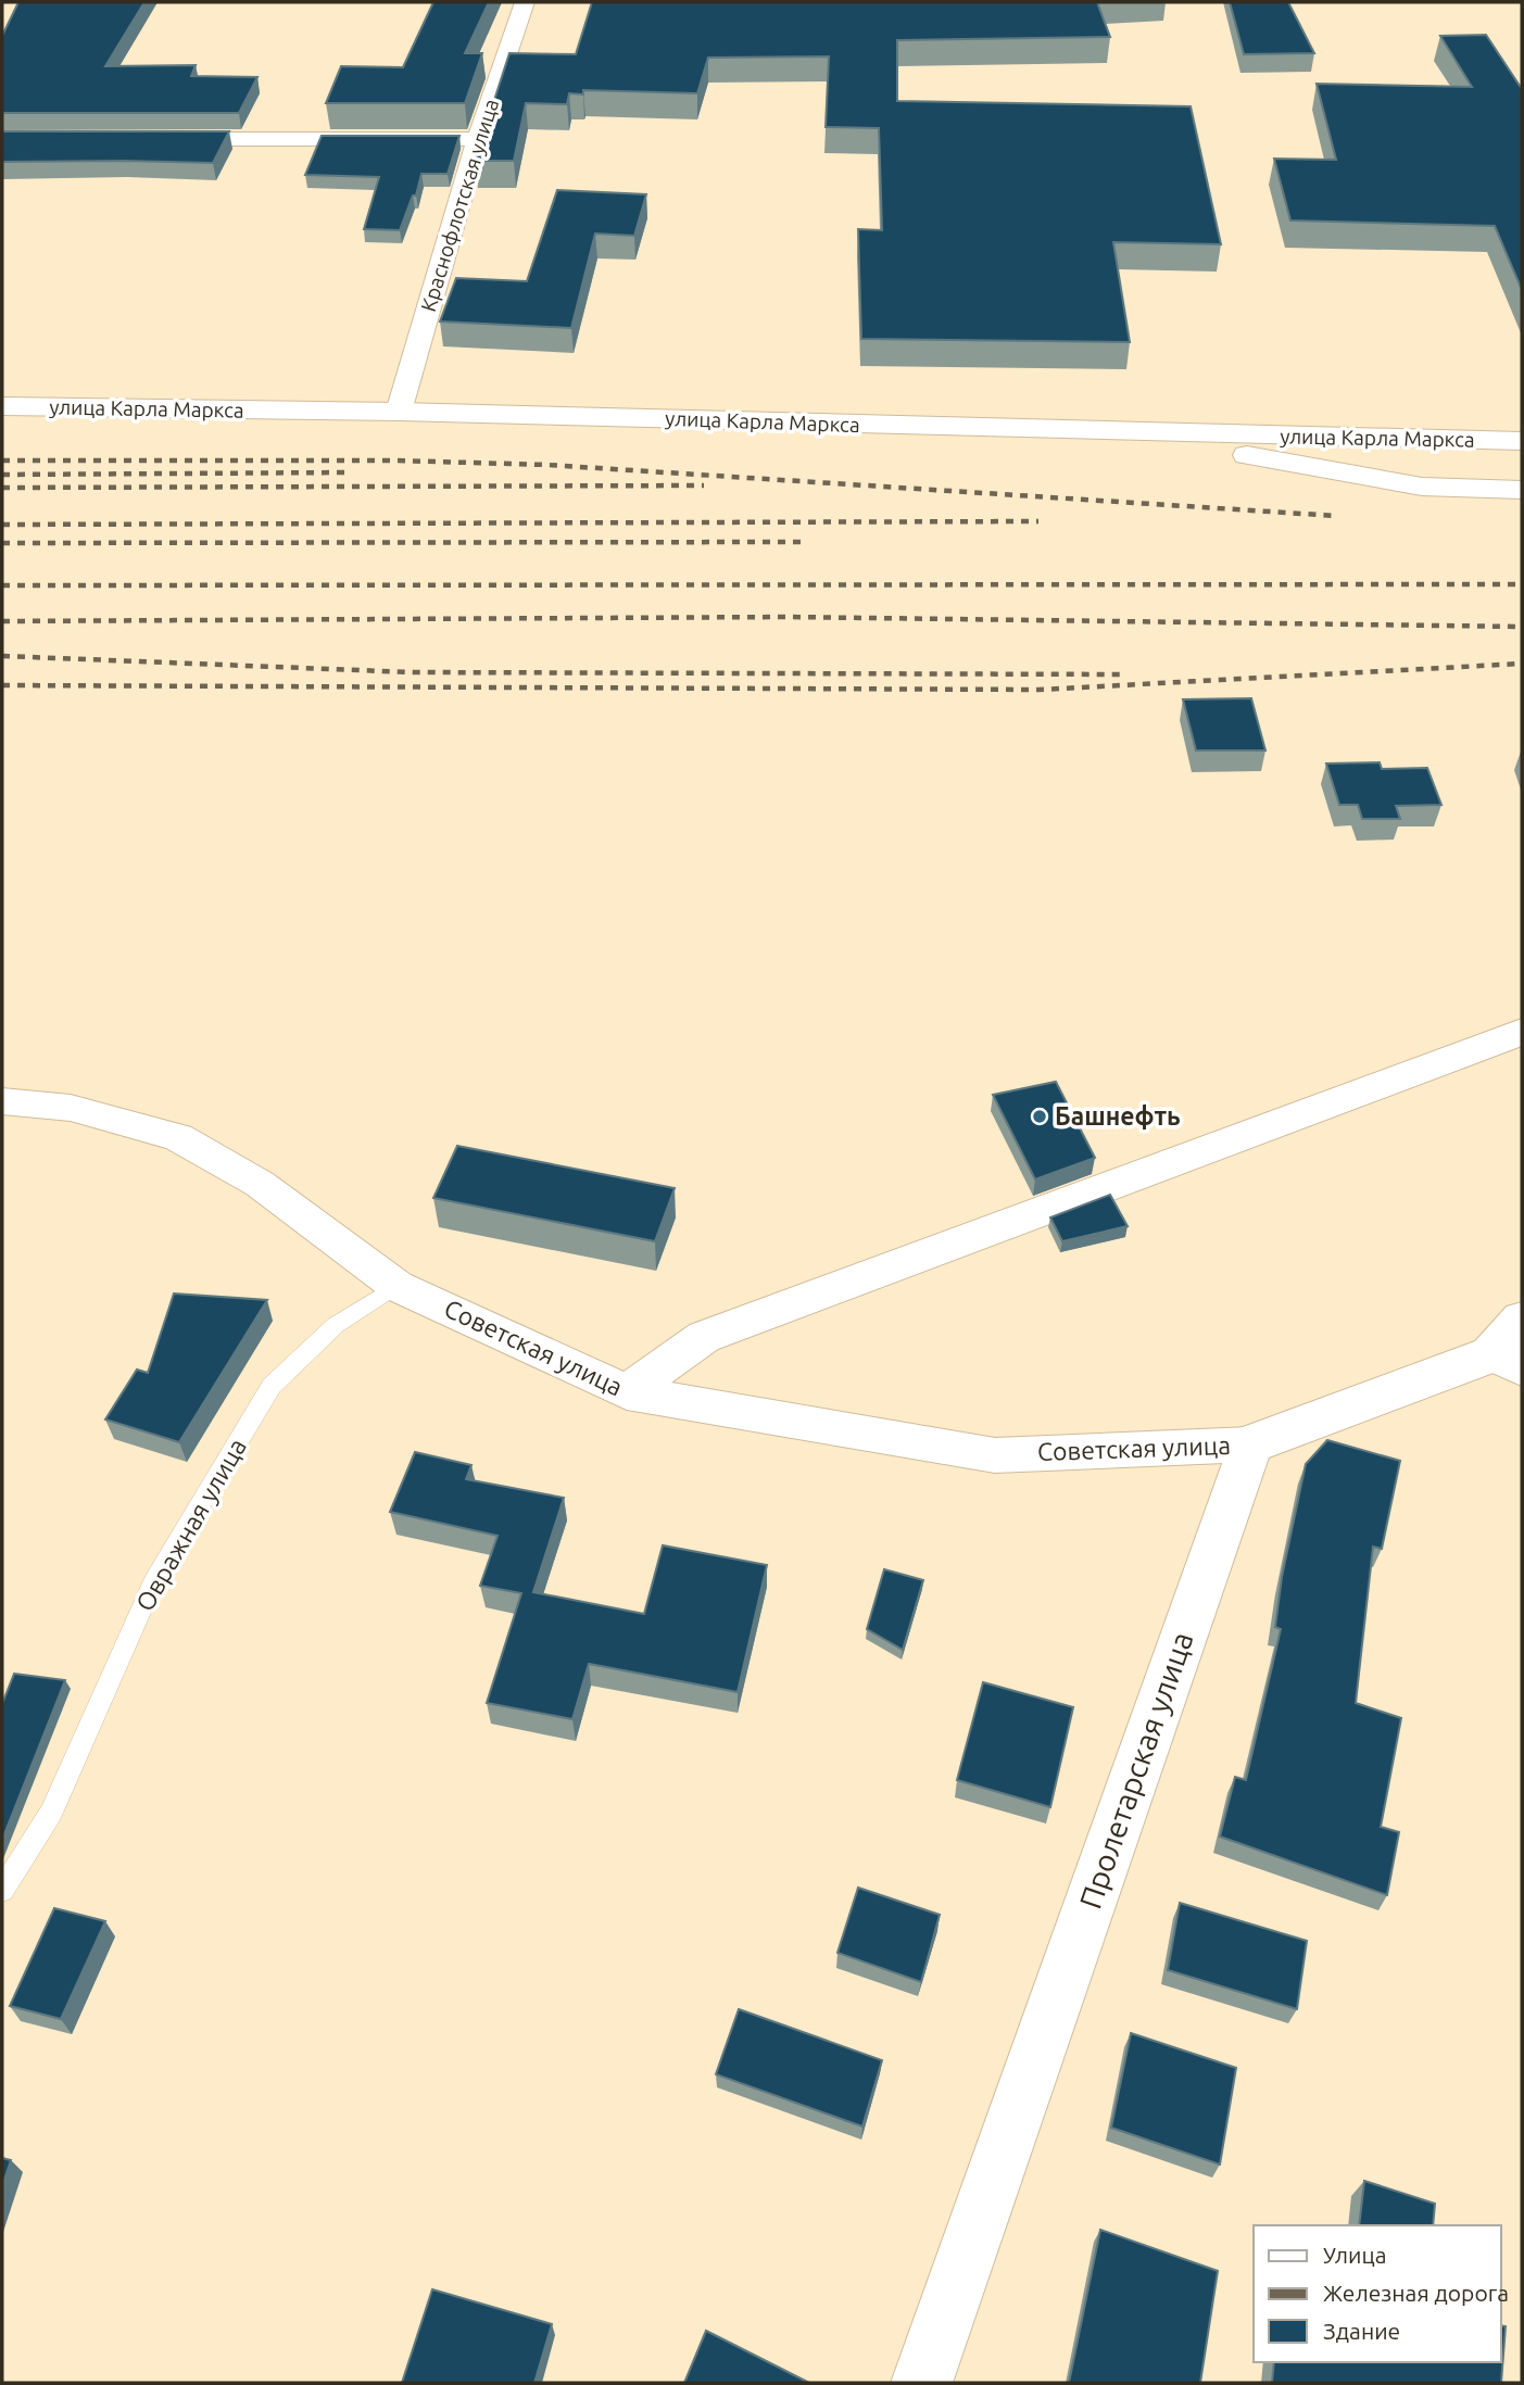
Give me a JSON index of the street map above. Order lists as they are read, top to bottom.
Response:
{
  "streets": {
    "street": [
      "Краснофлотская улица",
      "улица Карла Маркса",
      "Советская улица",
      "Пролетарская улица"
    ],
    "lane": ["Овражная улица"]
  },
  "crossings": [
    ["Краснофлотская улица", "улица Карла Маркса"],
    ["Советская улица", "Овражная улица"],
    ["Советская улица", "Пролетарская улица"]
  ],
  "places": ["Башнефть"],
  "legend": ["Улица", "Железная дорога", "Здание"]
}
